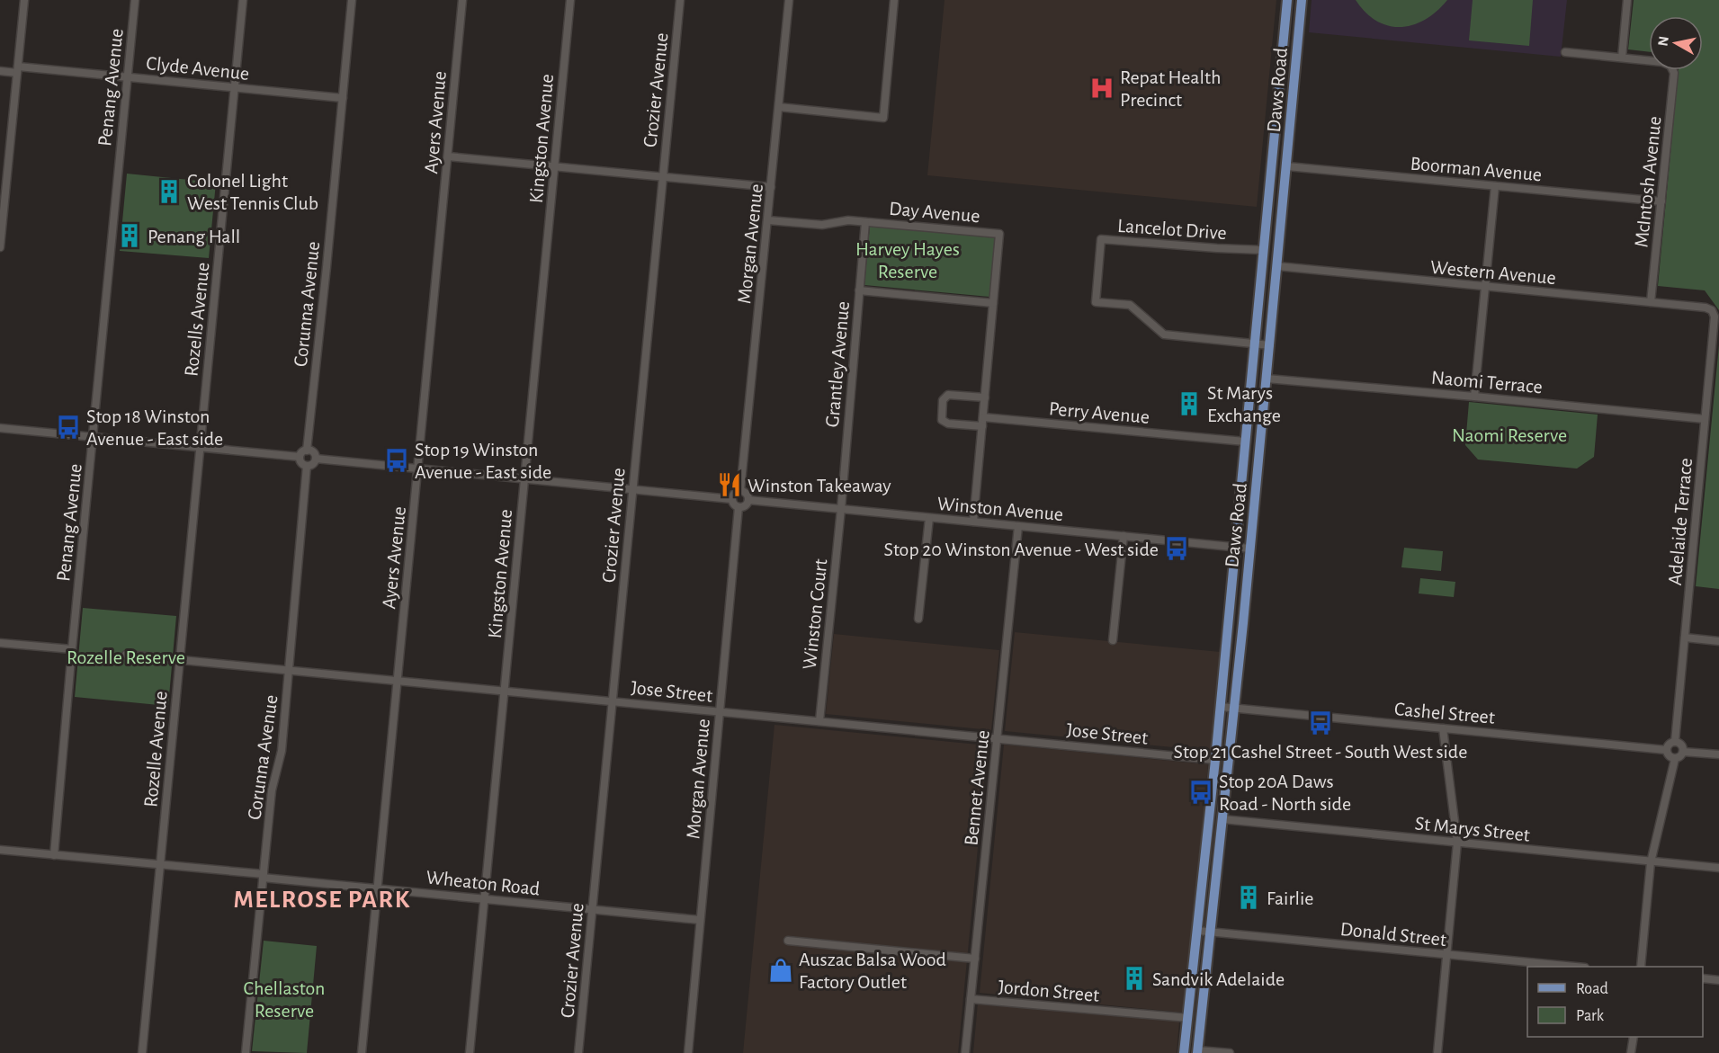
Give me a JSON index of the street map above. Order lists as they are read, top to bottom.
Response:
{
  "streets": {
    "main road": ["Daws Road"],
    "street": [
      "Clyde Avenue",
      "Penang Avenue",
      "Crozier Avenue",
      "Ayers Avenue",
      "Kingston Avenue",
      "Boorman Avenue",
      "McIntosh Avenue",
      "Day Avenue",
      "Lancelot Drive",
      "Morgan Avenue",
      "Western Avenue",
      "Corunna Avenue",
      "Rozells Avenue",
      "Grantley Avenue",
      "Naomi Terrace",
      "Perry Avenue",
      "Winston Avenue",
      "Adelaide Terrace",
      "Winston Court",
      "Jose Street",
      "Cashel Street",
      "Rozelle Avenue",
      "Bennet Avenue",
      "St Marys Street",
      "Wheaton Road",
      "Donald Street",
      "Jordon Street"
    ]
  },
  "crossings": [
    ["Clyde Avenue", "Penang Avenue"],
    ["Clyde Avenue", "Corunna Avenue"],
    ["Clyde Avenue", "Rozells Avenue"],
    ["Penang Avenue", "Wheaton Road"],
    ["Crozier Avenue", "Jose Street"],
    ["Crozier Avenue", "Wheaton Road"],
    ["Daws Road", "Boorman Avenue"],
    ["Daws Road", "Lancelot Drive"],
    ["Daws Road", "Western Avenue"],
    ["Daws Road", "Naomi Terrace"],
    ["Daws Road", "Perry Avenue"],
    ["Daws Road", "Winston Avenue"],
    ["Daws Road", "Jose Street"],
    ["Daws Road", "Cashel Street"],
    ["Daws Road", "St Marys Street"],
    ["Daws Road", "Donald Street"],
    ["Daws Road", "Jordon Street"],
    ["Ayers Avenue", "Jose Street"],
    ["Ayers Avenue", "Wheaton Road"],
    ["Kingston Avenue", "Jose Street"],
    ["Kingston Avenue", "Wheaton Road"],
    ["Boorman Avenue", "McIntosh Avenue"],
    ["McIntosh Avenue", "Western Avenue"],
    ["Day Avenue", "Morgan Avenue"],
    ["Day Avenue", "Grantley Avenue"],
    ["Day Avenue", "Perry Avenue"],
    ["Day Avenue", "Winston Avenue"],
    ["Morgan Avenue", "Winston Avenue"],
    ["Morgan Avenue", "Jose Street"],
    ["Morgan Avenue", "Wheaton Road"],
    ["Western Avenue", "Adelaide Terrace"],
    ["Corunna Avenue", "Jose Street"],
    ["Corunna Avenue", "Wheaton Road"],
    ["Rozells Avenue", "Rozelle Avenue"],
    ["Grantley Avenue", "Winston Avenue"],
    ["Grantley Avenue", "Winston Court"],
    ["Naomi Terrace", "Adelaide Terrace"],
    ["Winston Avenue", "Winston Court"],
    ["Winston Avenue", "Bennet Avenue"],
    ["Adelaide Terrace", "Cashel Street"],
    ["Winston Court", "Jose Street"],
    ["Jose Street", "Rozelle Avenue"],
    ["Jose Street", "Bennet Avenue"],
    ["Rozelle Avenue", "Wheaton Road"],
    ["Bennet Avenue", "Jordon Street"]
  ],
  "districts": ["MELROSE PARK"],
  "parks": [
    "Harvey Hayes Reserve",
    "Naomi Reserve",
    "Rozelle Reserve",
    "Chellaston Reserve"
  ],
  "places": {
    "hospital": ["Repat Health Precinct"],
    "building": [
      "Colonel Light West Tennis Club",
      "Penang Hall",
      "St Marys Exchange",
      "Fairlie",
      "Sandvik Adelaide"
    ],
    "bus stop": [
      "Stop 18 Winston Avenue - East side",
      "Stop 19 Winston Avenue - East side",
      "Stop 20 Winston Avenue - West side",
      "Stop 21 Cashel Street - South West side",
      "Stop 20A Daws Road - North side"
    ],
    "restaurant": ["Winston Takeaway"],
    "shop": ["Auszac Balsa Wood Factory Outlet"]
  },
  "legend": ["Road", "Park"],
  "north": "left"
}
